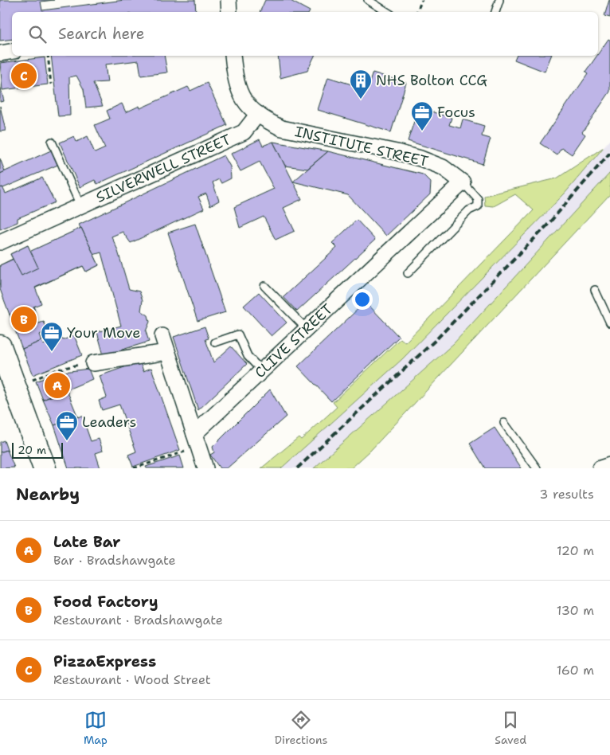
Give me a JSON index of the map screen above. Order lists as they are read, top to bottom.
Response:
{
  "streets": {
    "street": ["INSTITUTE STREET", "SILVERWELL STREET", "CLIVE STREET"]
  },
  "crossings": [
    ["INSTITUTE STREET", "SILVERWELL STREET"],
    ["INSTITUTE STREET", "CLIVE STREET"]
  ],
  "places": {
    "building": ["NHS Bolton CCG"],
    "office": ["Focus", "Your Move", "Leaders"]
  },
  "scale_bar": "20 m",
  "page": {
    "search": "Search here",
    "pins": ["C", "B", "A"],
    "scale": "20 m",
    "heading": ["Nearby", "3 results"],
    "list": [
      {
        "mark": "A",
        "name": "Late Bar",
        "note": "Bar · Bradshawgate",
        "value": "120 m"
      },
      {
        "mark": "B",
        "name": "Food Factory",
        "note": "Restaurant · Bradshawgate",
        "value": "130 m"
      },
      {
        "mark": "C",
        "name": "PizzaExpress",
        "note": "Restaurant · Wood Street",
        "value": "160 m"
      }
    ],
    "nav": ["Map", "Directions", "Saved"]
  }
}
